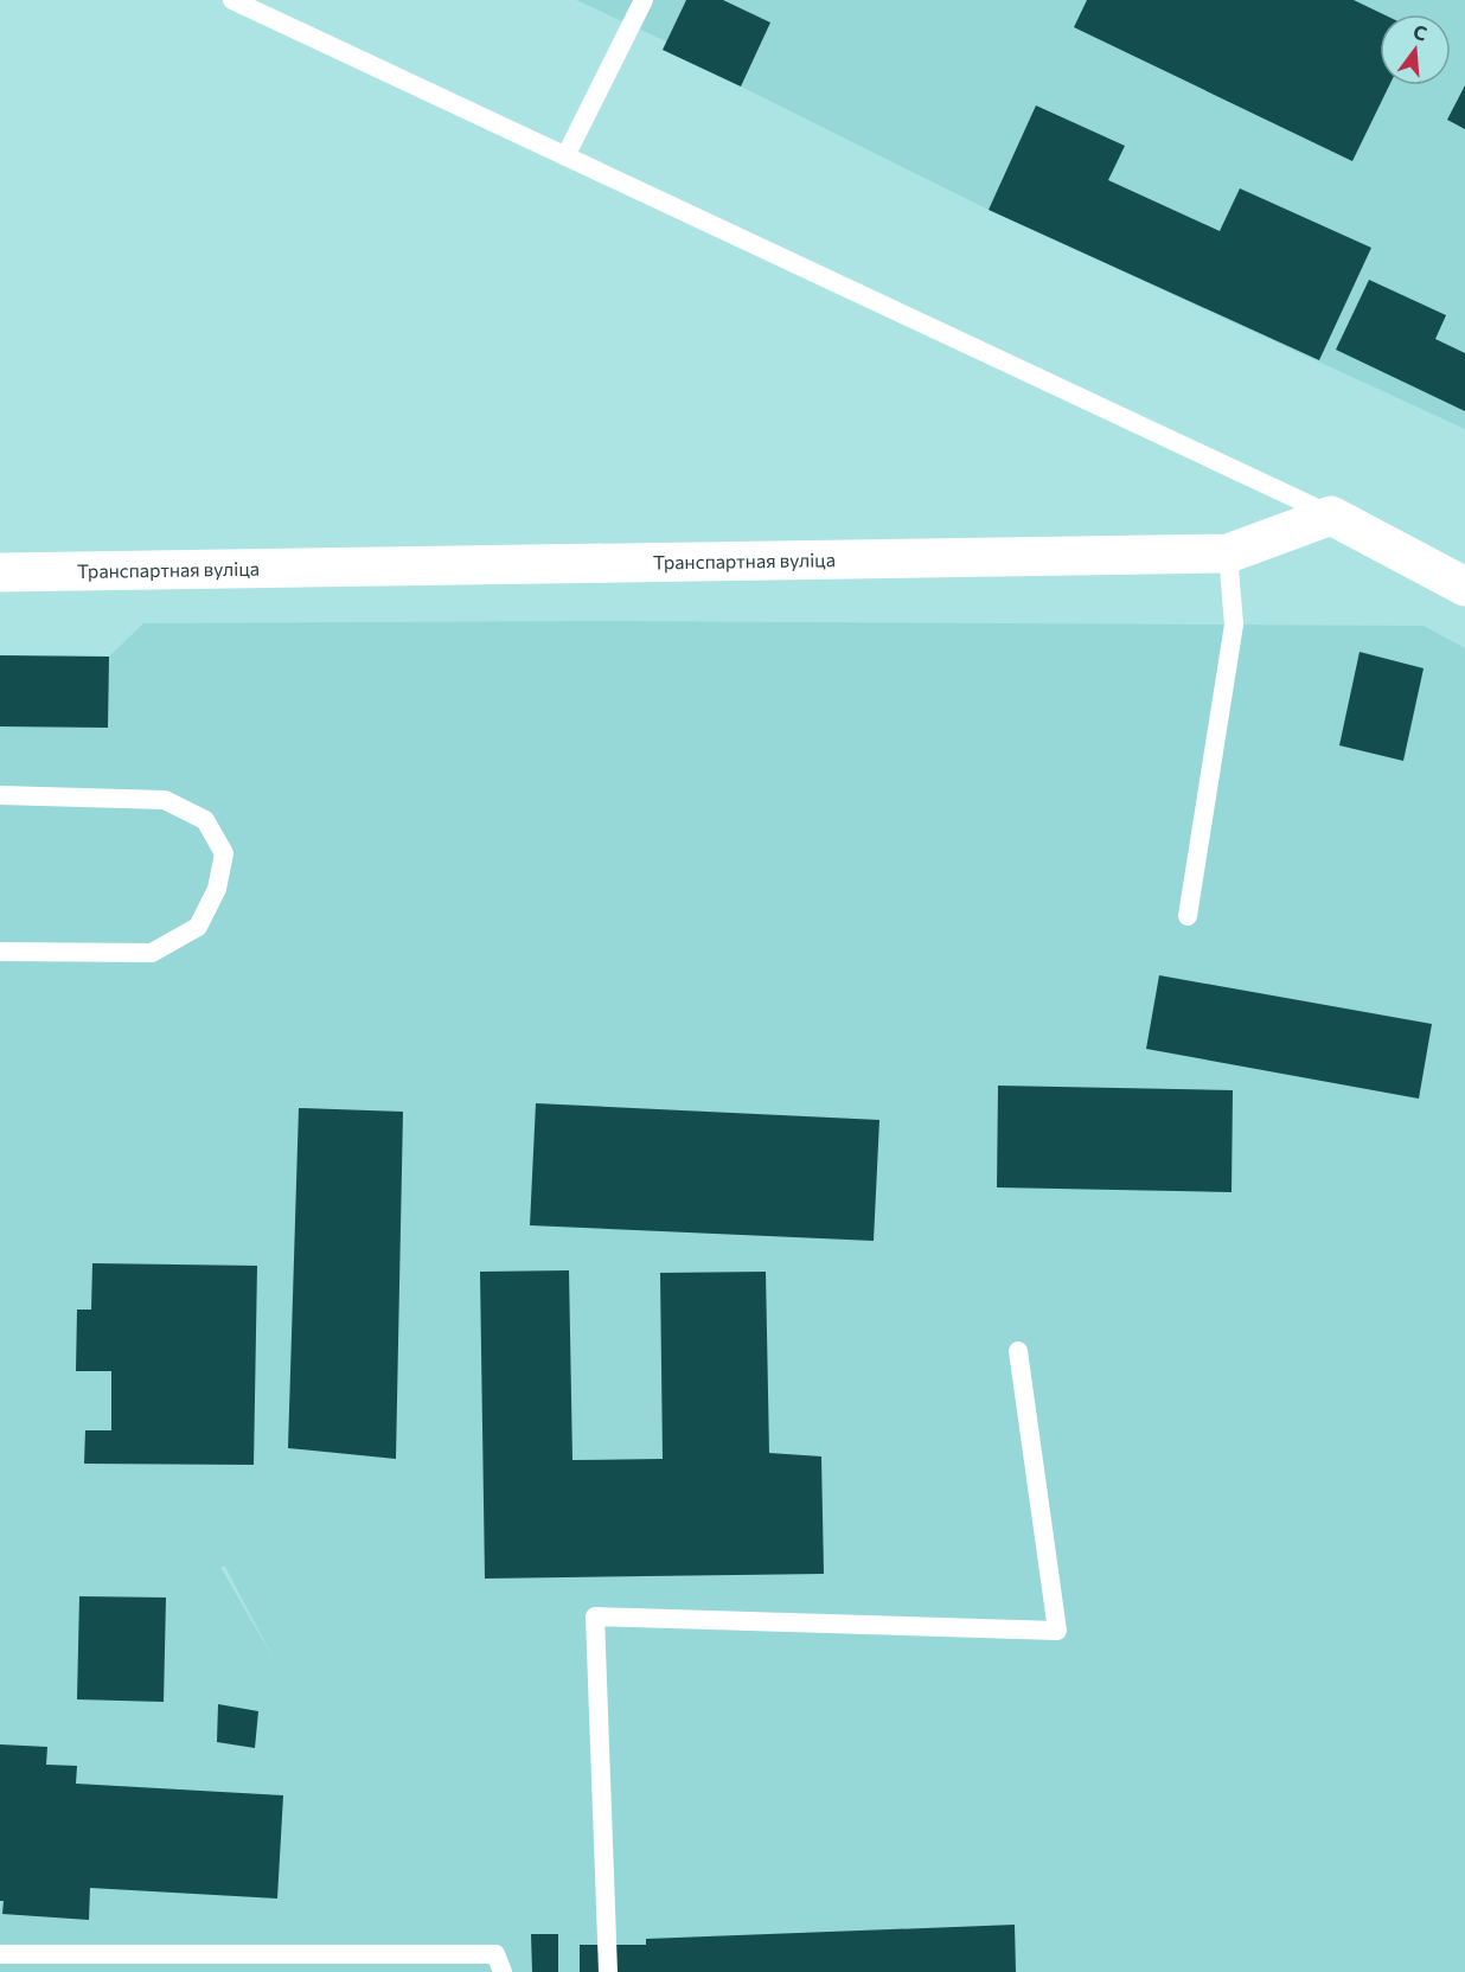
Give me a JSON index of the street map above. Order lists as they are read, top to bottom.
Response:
{
  "streets": {
    "street": ["Транспартная вуліца"]
  },
  "north": "top"
}
